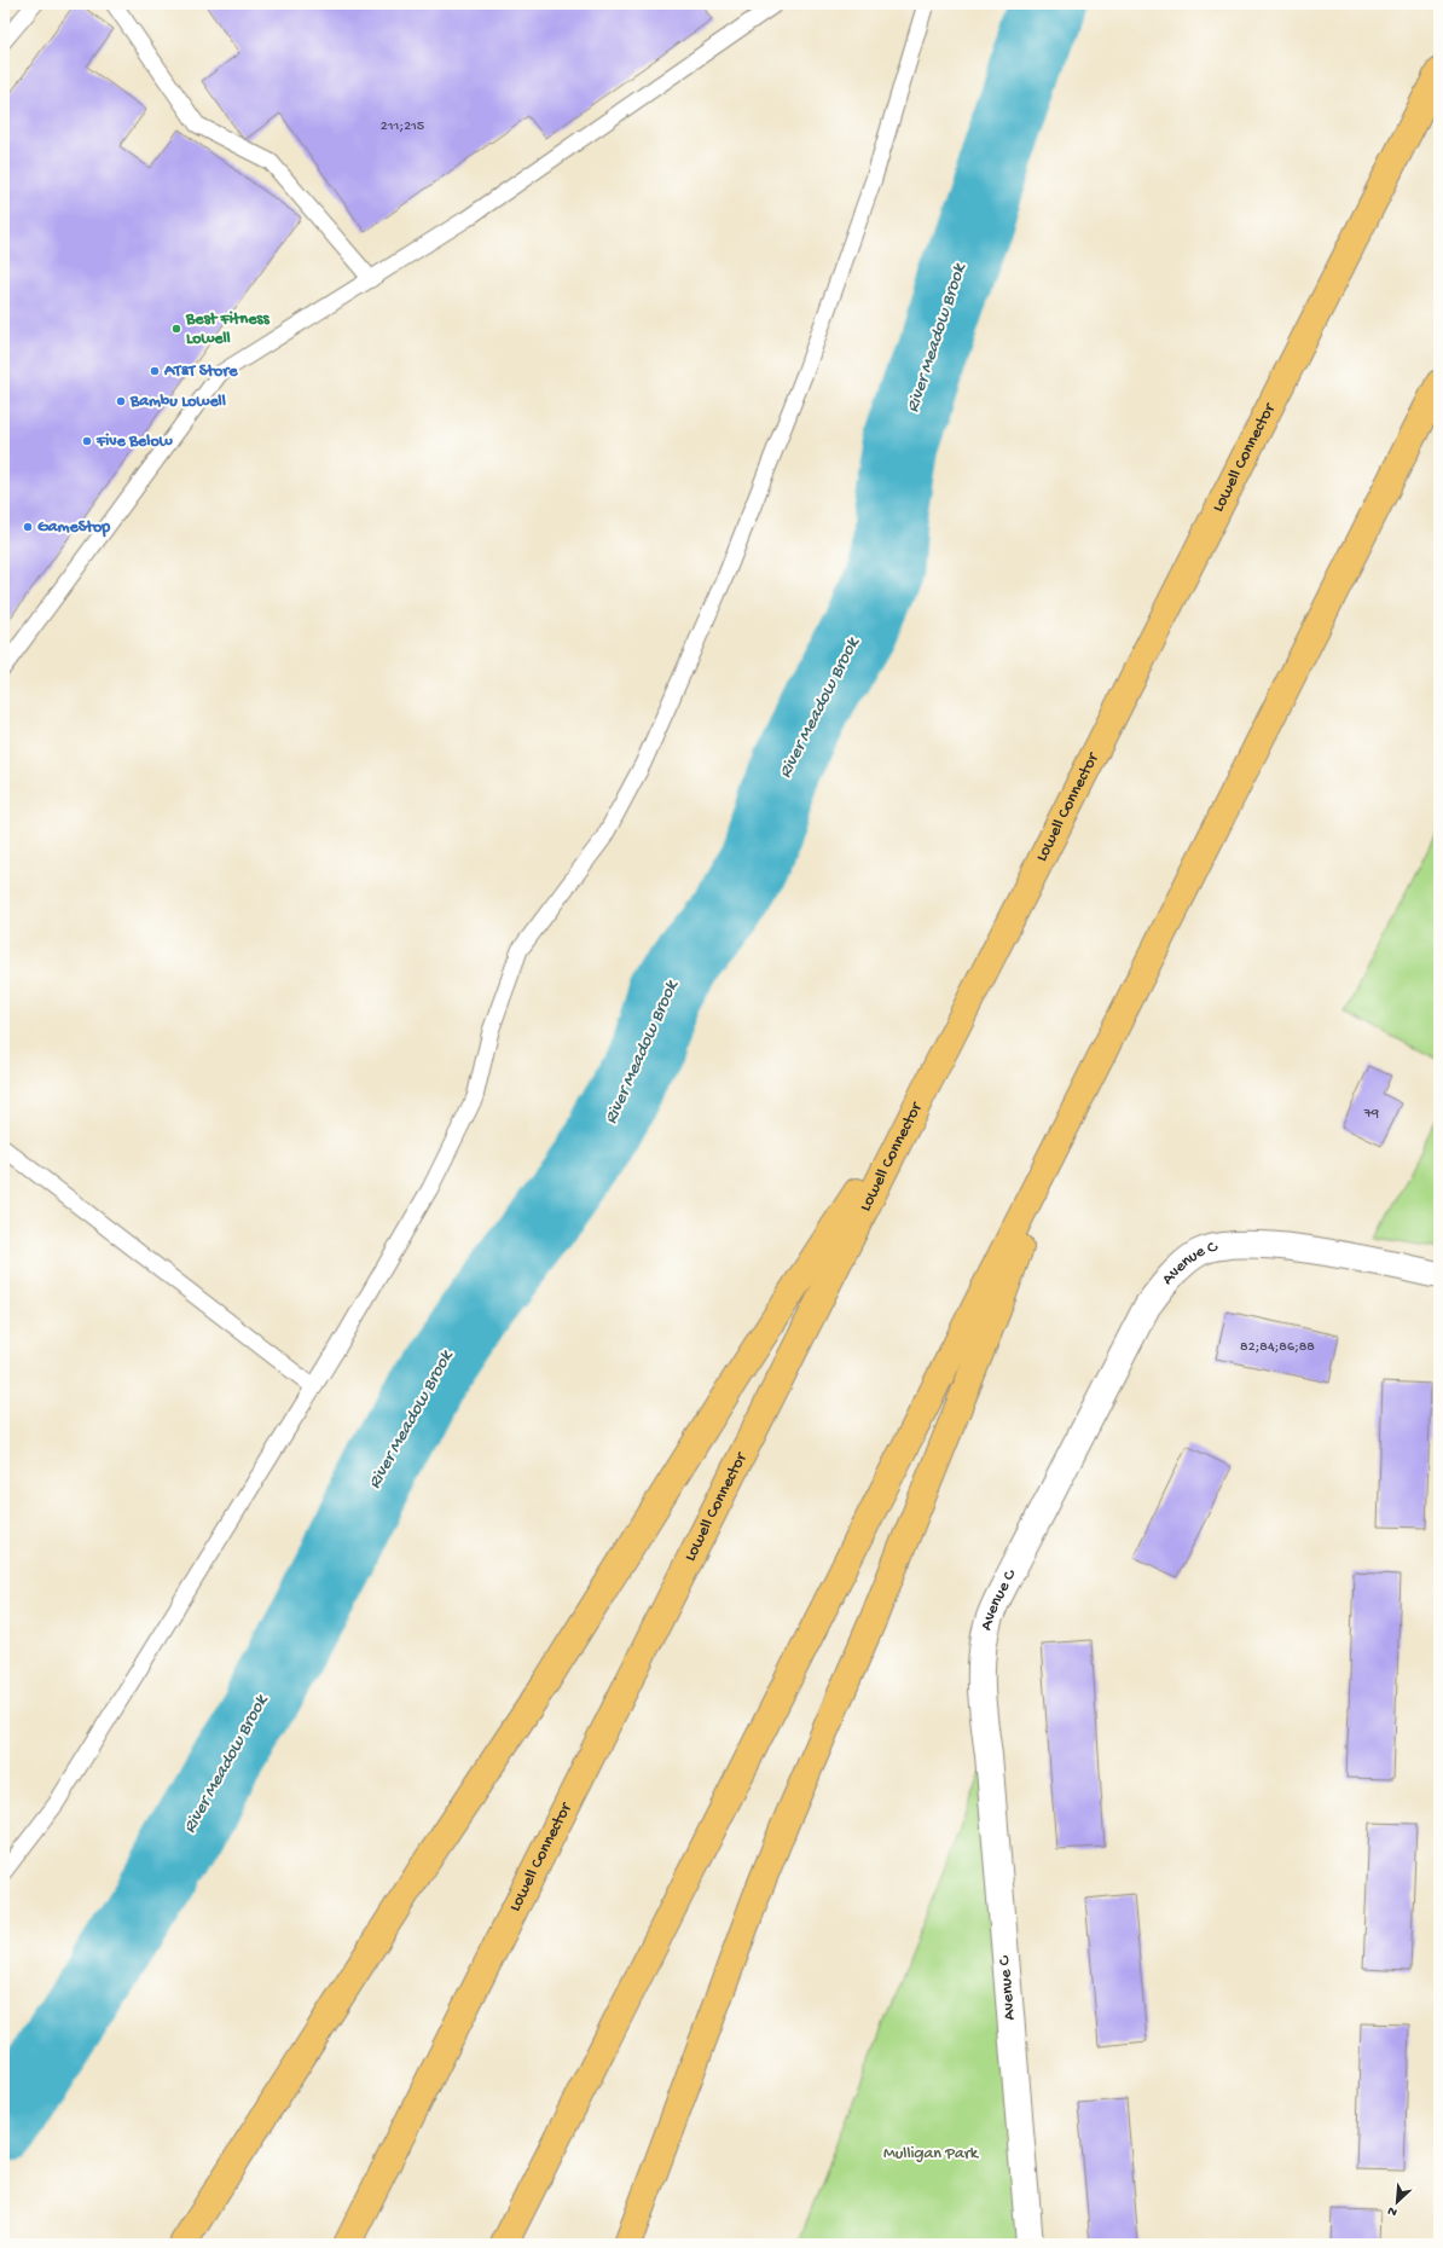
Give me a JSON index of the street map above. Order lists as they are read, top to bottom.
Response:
{
  "streets": {
    "highway": ["Lowell Connector"],
    "street": ["Avenue C"]
  },
  "water": ["River Meadow Brook"],
  "parks": ["Mulligan Park"],
  "places": [
    "Best Fitness Lowell",
    "AT&T Store",
    "Bambu Lowell",
    "Five Below",
    "GameStop"
  ],
  "house_numbers": ["211;215", "79", "82;84;86;88"],
  "north": "bottom left"
}
